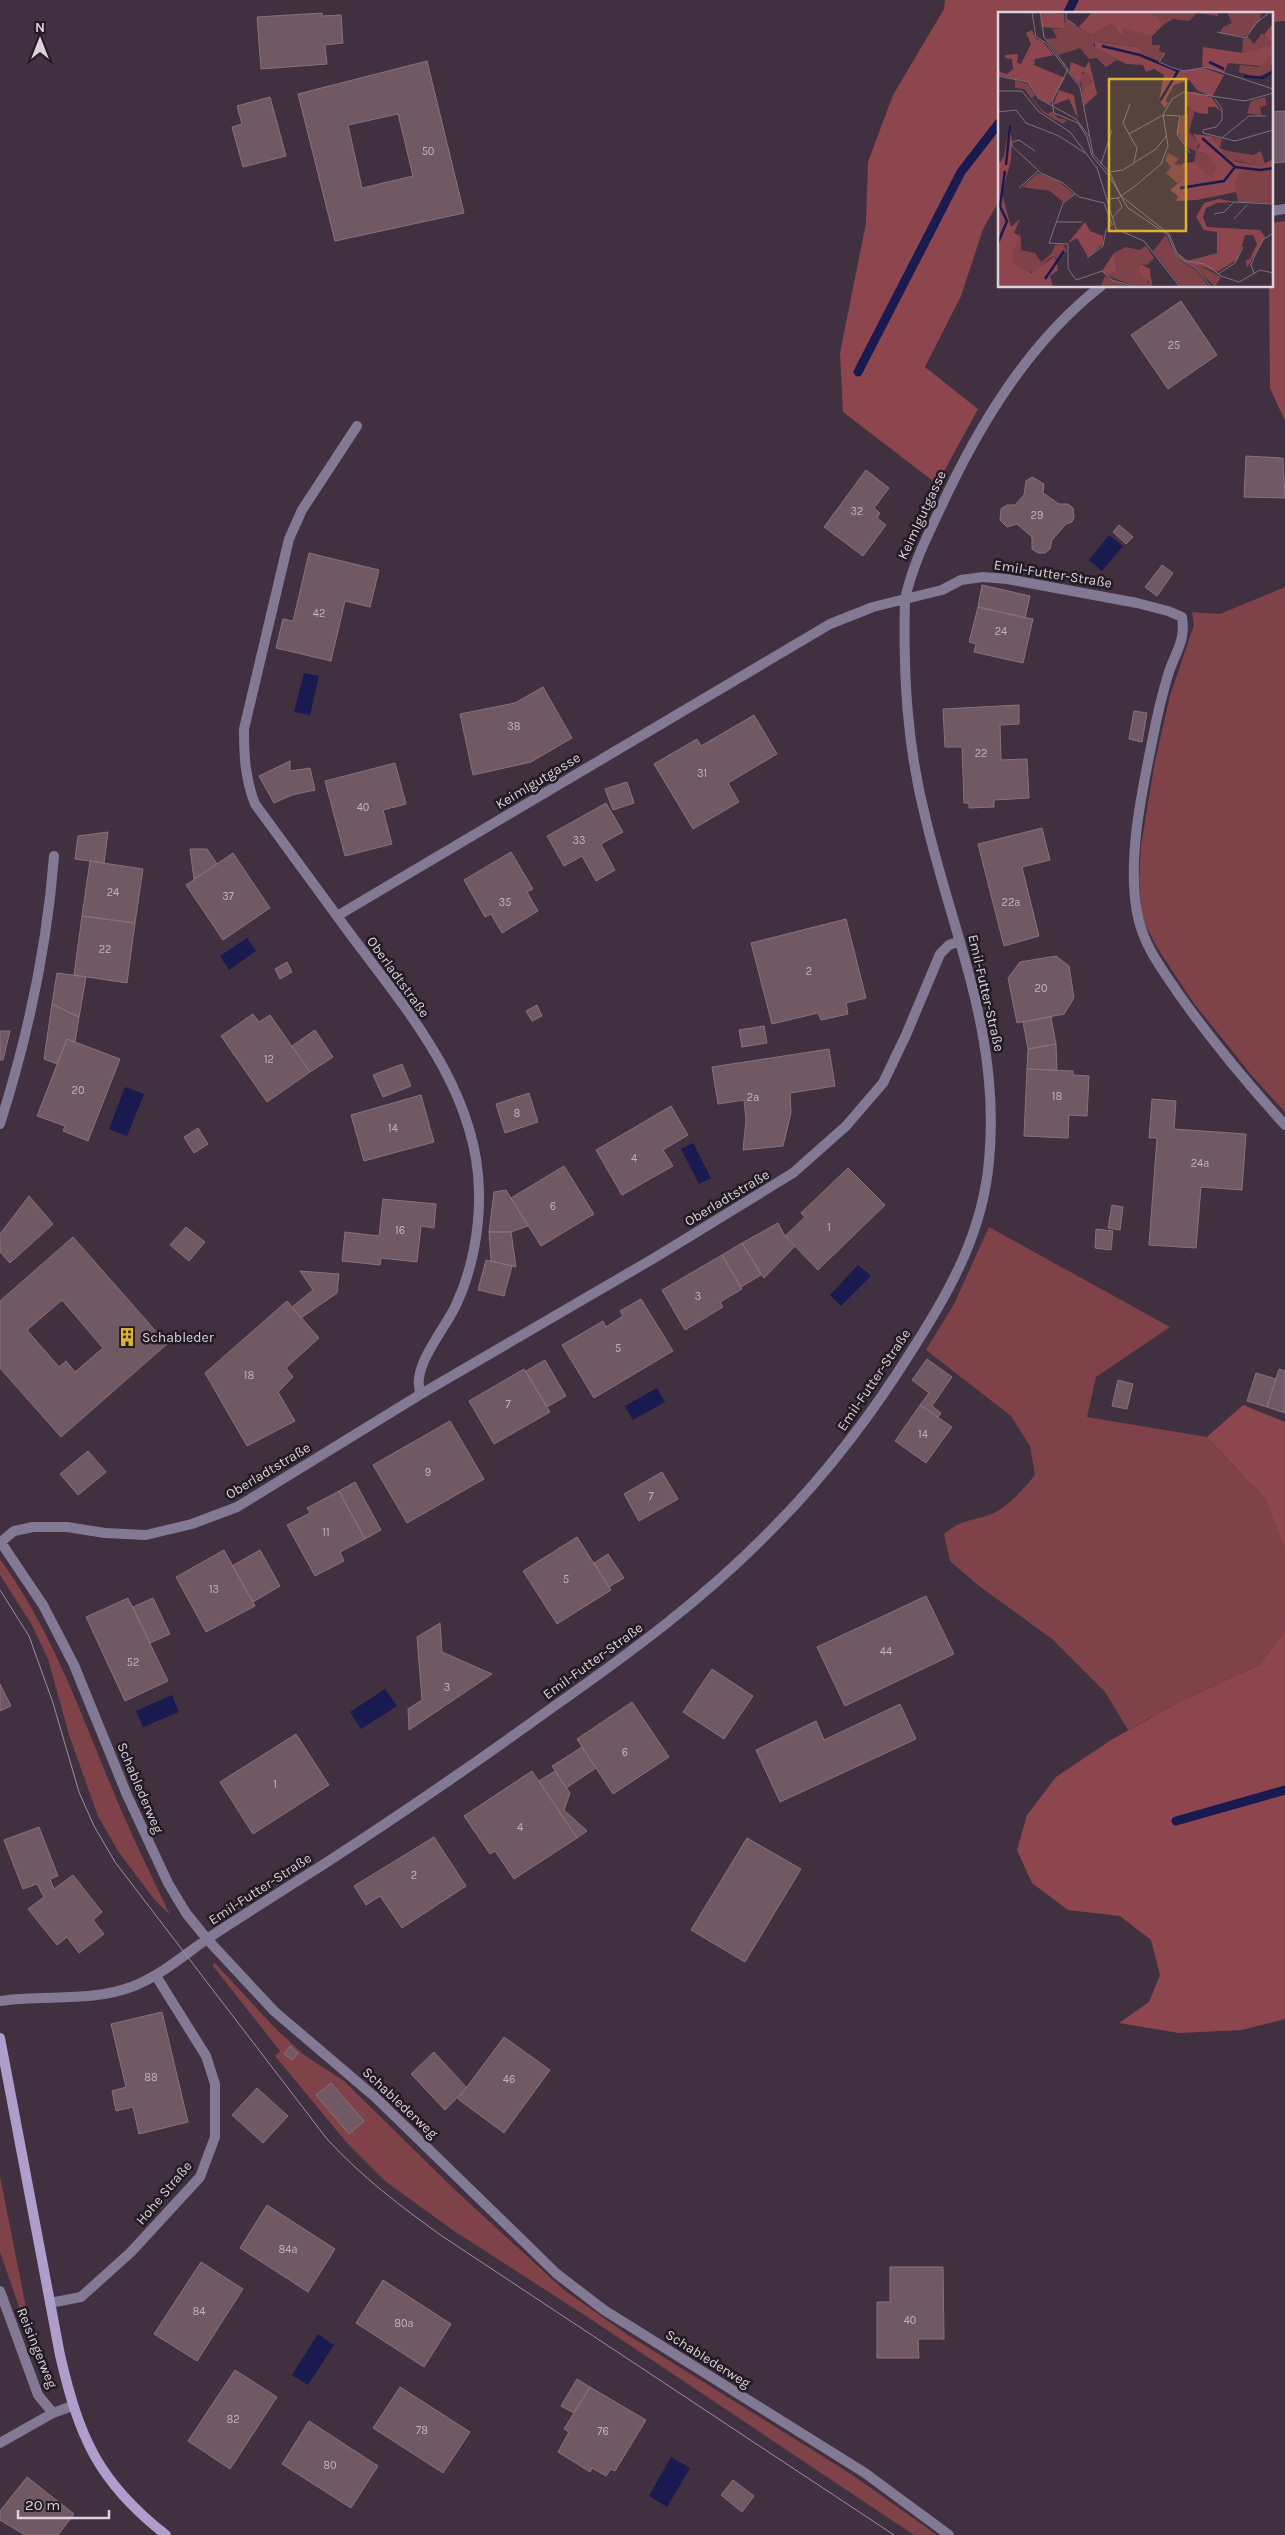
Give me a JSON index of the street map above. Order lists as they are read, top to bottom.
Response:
{
  "streets": {
    "street": [
      "Keimlgutgasse",
      "Emil-Futter-Straße",
      "Oberladtstraße",
      "Schablederweg",
      "Hohe Straße",
      "Reisingerweg"
    ]
  },
  "crossings": [
    ["Keimlgutgasse", "Emil-Futter-Straße"],
    ["Keimlgutgasse", "Oberladtstraße"],
    ["Emil-Futter-Straße", "Oberladtstraße"],
    ["Emil-Futter-Straße", "Schablederweg"],
    ["Emil-Futter-Straße", "Hohe Straße"],
    ["Oberladtstraße", "Schablederweg"]
  ],
  "places": {
    "building": ["Schableder"]
  },
  "house_numbers": [
    "50",
    "25",
    "32",
    "29",
    "42",
    "24",
    "38",
    "22",
    "31",
    "40",
    "33",
    "24",
    "37",
    "35",
    "22a",
    "22",
    "2",
    "20",
    "12",
    "20",
    "18",
    "2a",
    "8",
    "14",
    "4",
    "24a",
    "6",
    "1",
    "16",
    "3",
    "5",
    "18",
    "7",
    "14",
    "9",
    "7",
    "11",
    "5",
    "13",
    "44",
    "52",
    "3",
    "6",
    "1",
    "4",
    "2",
    "88",
    "46",
    "84a",
    "84",
    "40",
    "80a",
    "82",
    "78",
    "76",
    "80"
  ],
  "scale_bar": "20 m",
  "north": "top"
}
